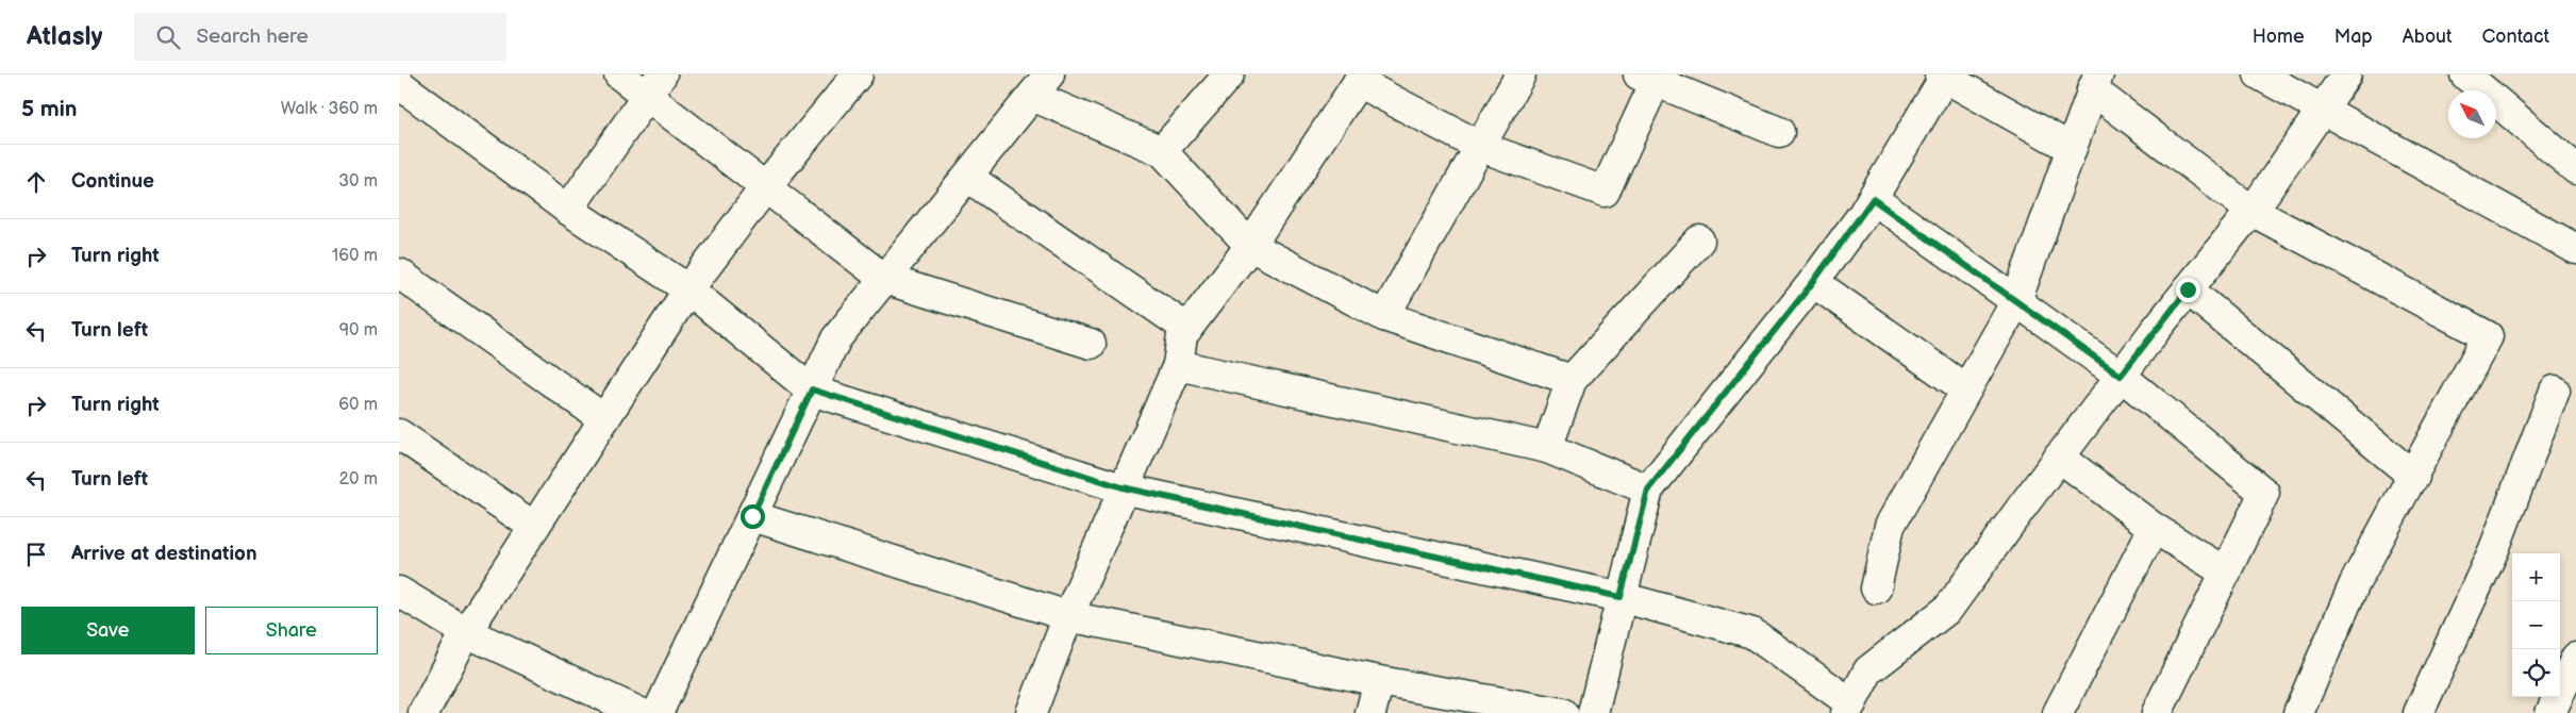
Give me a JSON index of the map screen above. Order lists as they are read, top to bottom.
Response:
{
  "north": "top left",
  "page": {
    "header": "Atlasly",
    "search": "Search here",
    "nav": [
      "Home",
      "Map",
      "About",
      "Contact"
    ],
    "heading": ["5 min", "Walk · 360 m"],
    "list": [
      ["Continue", "30 m"],
      ["Turn right", "160 m"],
      ["Turn left", "90 m"],
      ["Turn right", "60 m"],
      ["Turn left", "20 m"],
      "Arrive at destination"
    ],
    "map_buttons": ["+", "−"],
    "buttons": ["Save", "Share"]
  }
}
